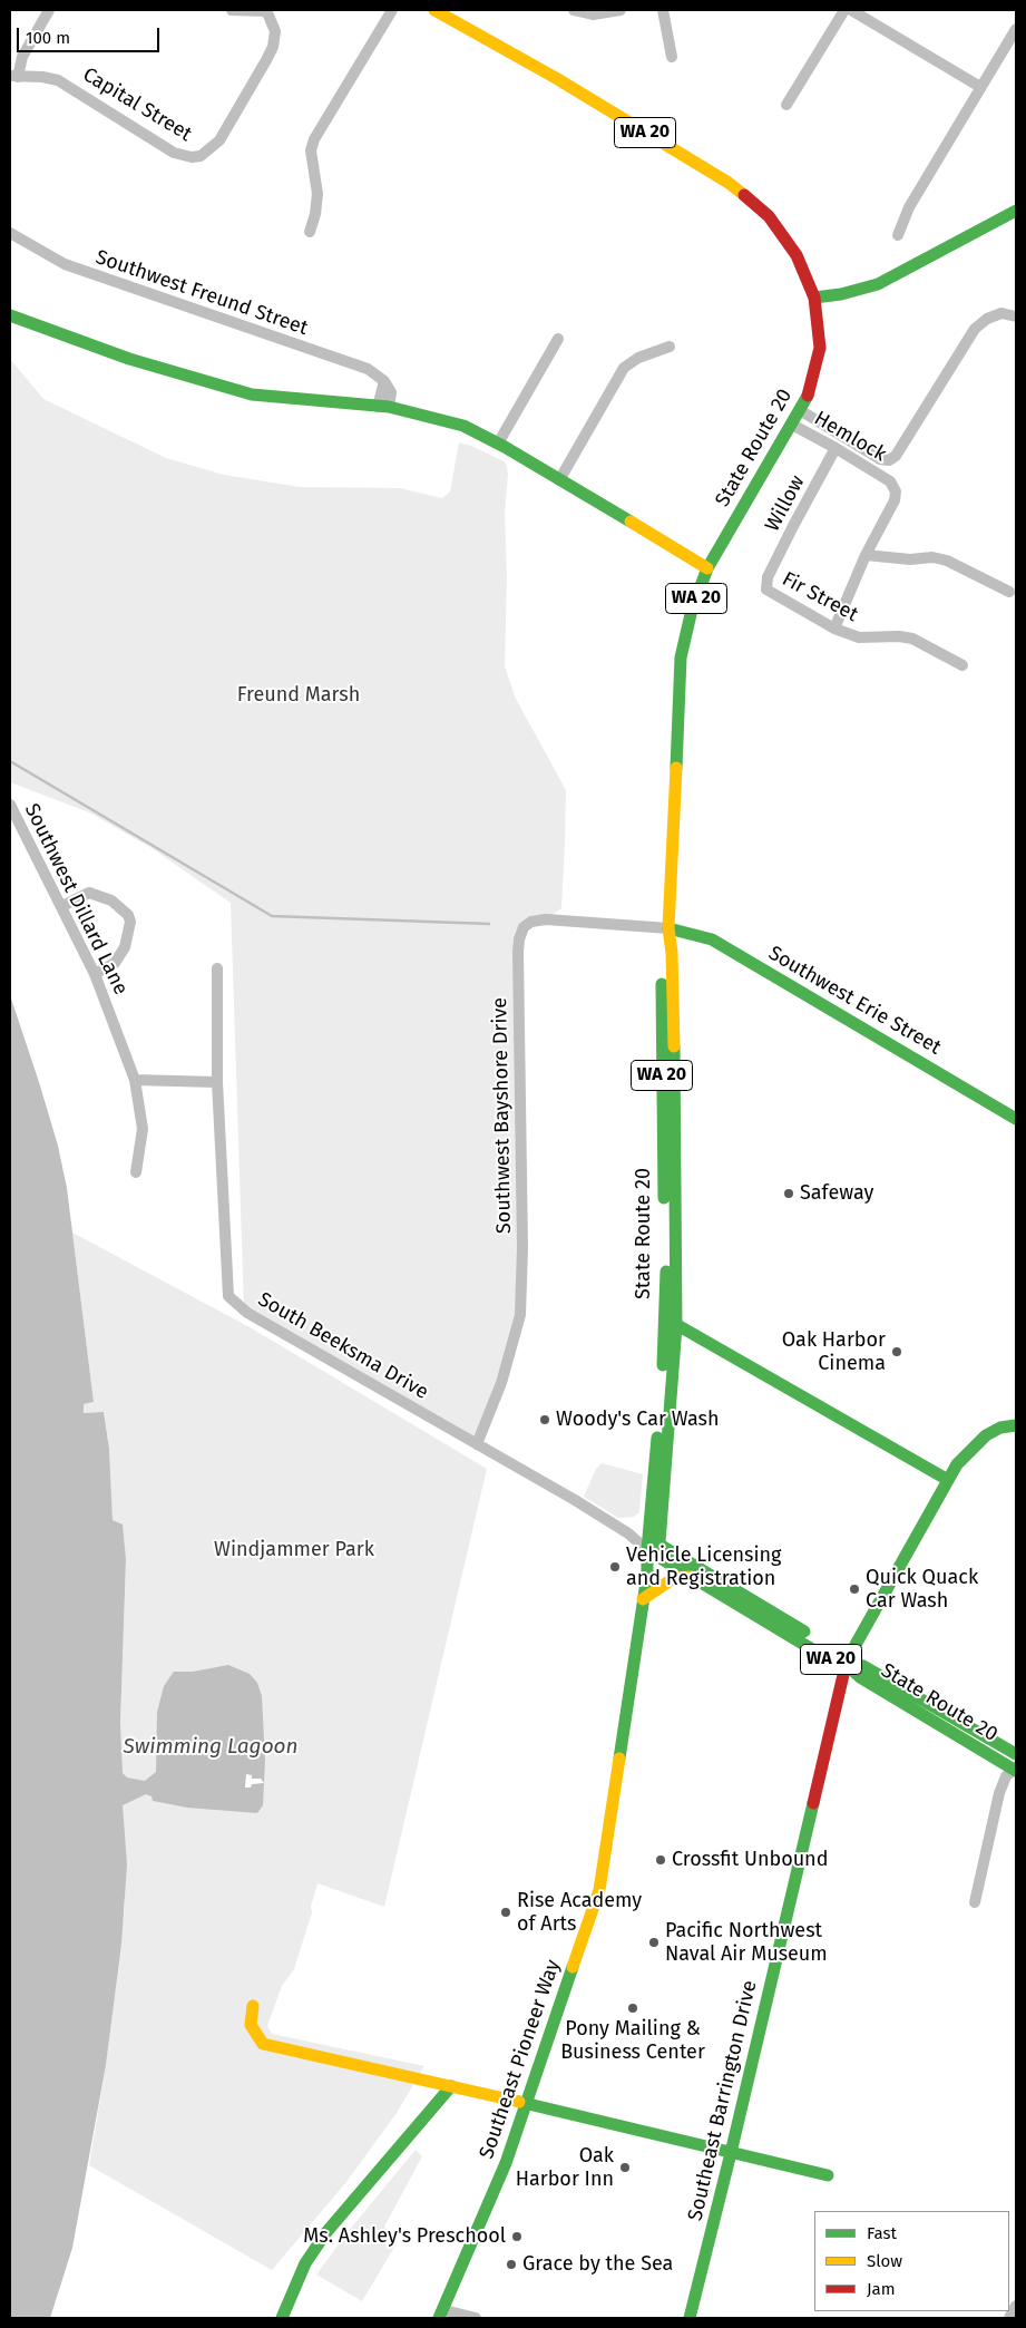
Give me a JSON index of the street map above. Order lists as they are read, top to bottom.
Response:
{
  "streets": {
    "main road": [
      "WA 20",
      "State Route 20",
      "Southwest Erie Street",
      "Southeast Pioneer Way",
      "Southeast Barrington Drive"
    ],
    "street": [
      "Capital Street",
      "Southwest Freund Street",
      "Hemlock",
      "Willow",
      "Fir Street",
      "Southwest Dillard Lane",
      "Southwest Bayshore Drive",
      "South Beeksma Drive"
    ]
  },
  "crossings": [
    ["WA 20", "State Route 20"],
    ["WA 20", "South Beeksma Drive"],
    ["WA 20", "Southeast Pioneer Way"],
    ["Hemlock", "State Route 20"],
    ["Hemlock", "Willow"],
    ["State Route 20", "Southwest Erie Street"],
    ["State Route 20", "Southwest Bayshore Drive"],
    ["State Route 20", "South Beeksma Drive"],
    ["State Route 20", "Southeast Pioneer Way"],
    ["State Route 20", "Southeast Barrington Drive"],
    ["Willow", "Fir Street"],
    ["Southwest Erie Street", "Southwest Bayshore Drive"],
    ["Southwest Bayshore Drive", "South Beeksma Drive"],
    ["South Beeksma Drive", "Southeast Pioneer Way"]
  ],
  "water": ["Swimming Lagoon"],
  "parks": ["Freund Marsh", "Windjammer Park"],
  "places": [
    "Safeway",
    "Oak Harbor Cinema",
    "Woody's Car Wash",
    "Vehicle Licensing and Registration",
    "Quick Quack Car Wash",
    "Crossfit Unbound",
    "Rise Academy of Arts",
    "Pacific Northwest Naval Air Museum",
    "Pony Mailing & Business Center",
    "Oak Harbor Inn",
    "Ms. Ashley's Preschool",
    "Grace by the Sea"
  ],
  "legend": ["Fast", "Slow", "Jam"],
  "scale_bar": "100 m"
}
